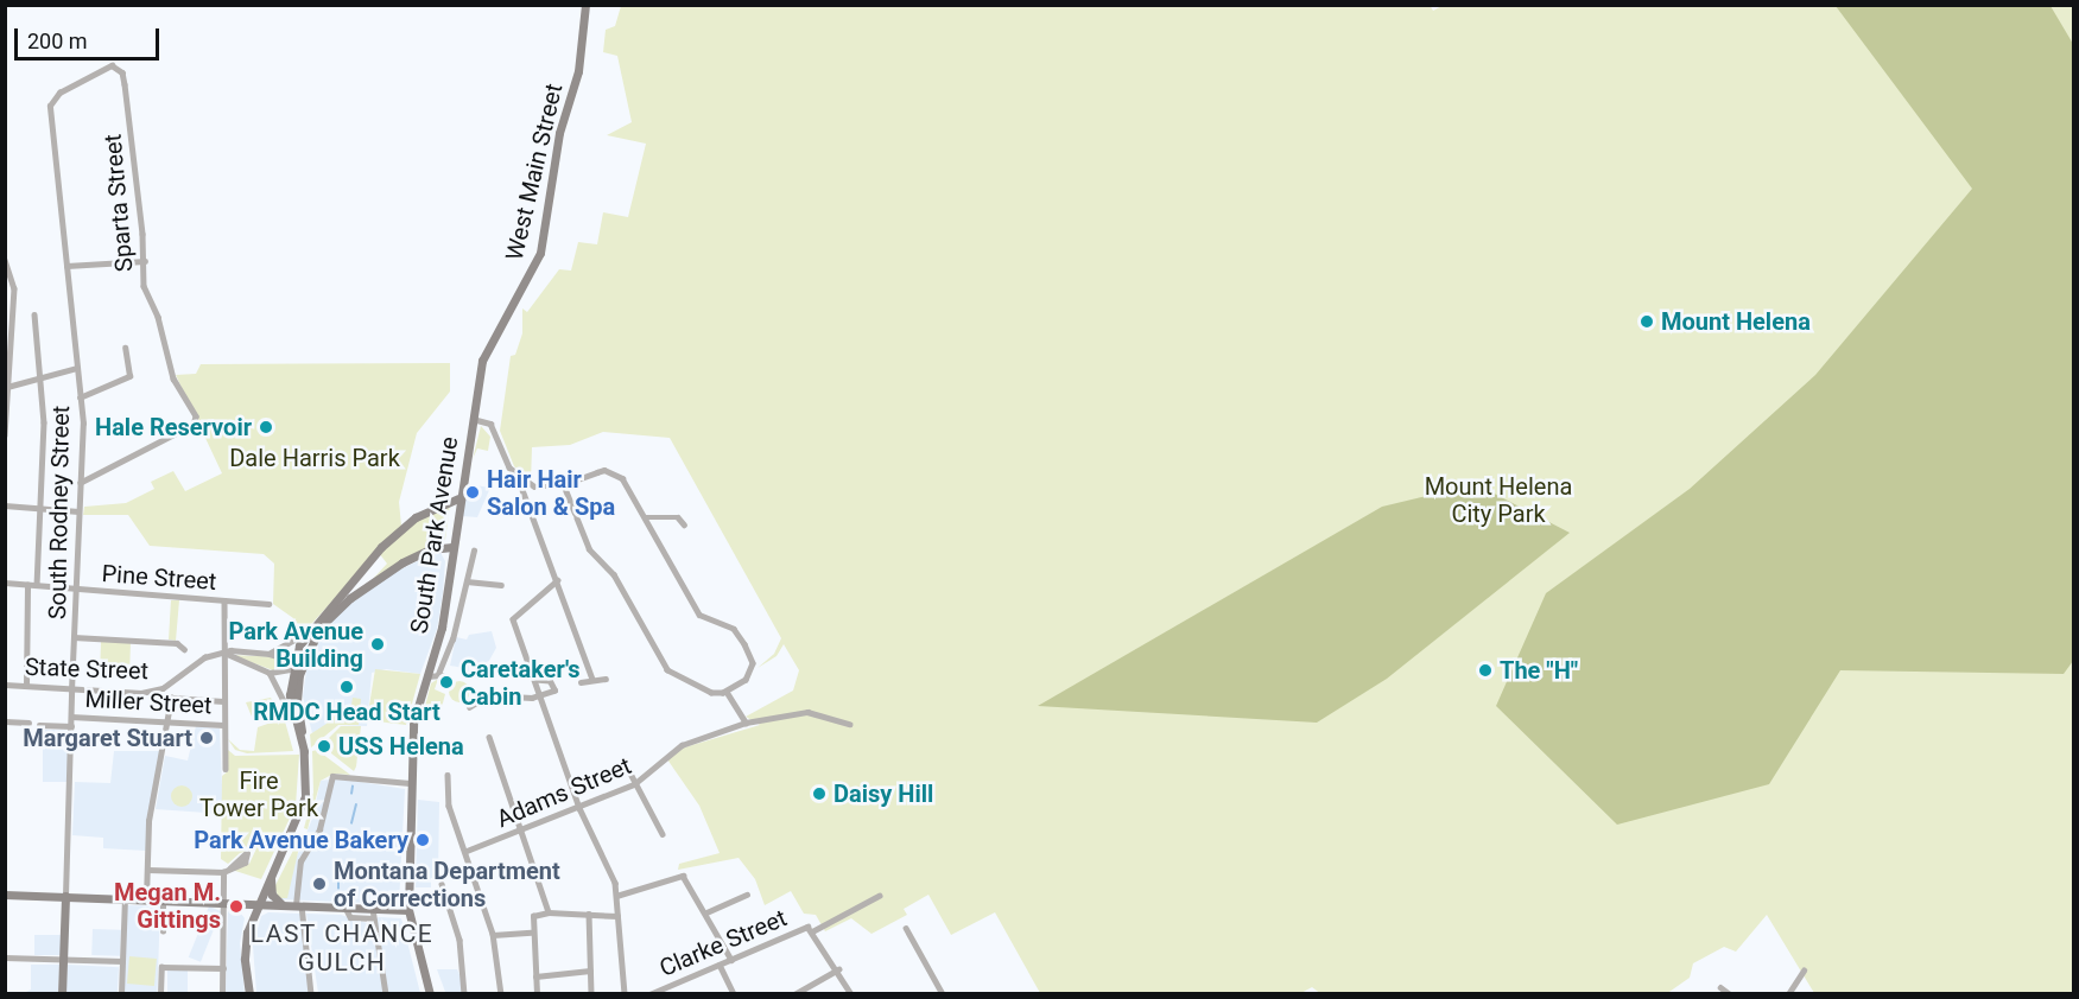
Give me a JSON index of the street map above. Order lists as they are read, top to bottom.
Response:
{
  "streets": {
    "street": [
      "West Main Street",
      "Sparta Street",
      "South Rodney Street",
      "South Park Avenue",
      "Pine Street",
      "State Street",
      "Miller Street",
      "Adams Street",
      "Clarke Street"
    ]
  },
  "crossings": [
    ["West Main Street", "South Park Avenue"],
    ["Sparta Street", "South Rodney Street"],
    ["South Rodney Street", "Pine Street"],
    ["South Rodney Street", "State Street"],
    ["South Rodney Street", "Miller Street"],
    ["State Street", "Miller Street"]
  ],
  "districts": ["LAST CHANCE GULCH"],
  "parks": ["Dale Harris Park", "Mount Helena City Park", "Fire Tower Park"],
  "places": [
    "Mount Helena",
    "Hale Reservoir",
    "Hair Hair Salon & Spa",
    "Park Avenue Building",
    "The \"H\"",
    "Caretaker's Cabin",
    "RMDC Head Start",
    "Margaret Stuart",
    "USS Helena",
    "Daisy Hill",
    "Park Avenue Bakery",
    "Montana Department of Corrections",
    "Megan M. Gittings"
  ],
  "scale_bar": "200 m"
}
